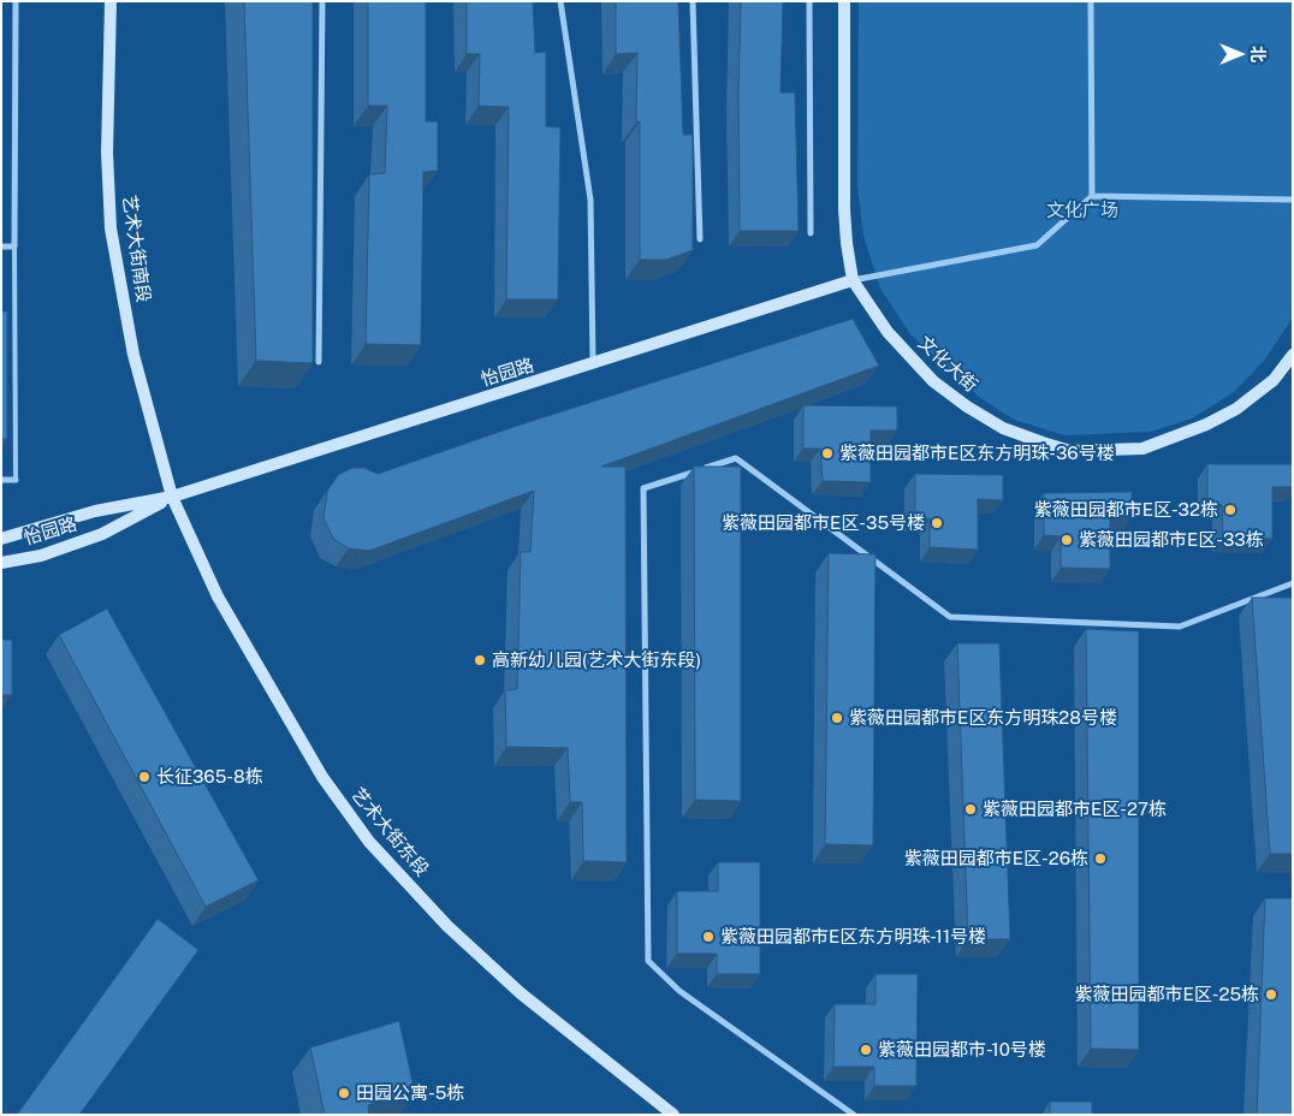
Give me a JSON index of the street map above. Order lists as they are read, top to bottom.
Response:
{
  "streets": {
    "street": [
      "艺术大街南段",
      "文化大街",
      "怡园路",
      "艺术大街东段"
    ]
  },
  "crossings": [
    ["艺术大街南段", "怡园路"],
    ["艺术大街南段", "艺术大街东段"],
    ["文化大街", "怡园路"],
    ["怡园路", "艺术大街东段"]
  ],
  "parks": ["文化广场"],
  "places": [
    "紫薇田园都市E区东方明珠-36号楼",
    "紫薇田园都市E区-32栋",
    "紫薇田园都市E区-35号楼",
    "紫薇田园都市E区-33栋",
    "高新幼儿园(艺术大街东段)",
    "紫薇田园都市E区东方明珠28号楼",
    "长征365-8栋",
    "紫薇田园都市E区-27栋",
    "紫薇田园都市E区-26栋",
    "紫薇田园都市E区东方明珠-11号楼",
    "紫薇田园都市E区-25栋",
    "紫薇田园都市-10号楼",
    "田园公寓-5栋"
  ],
  "north": "right"
}
